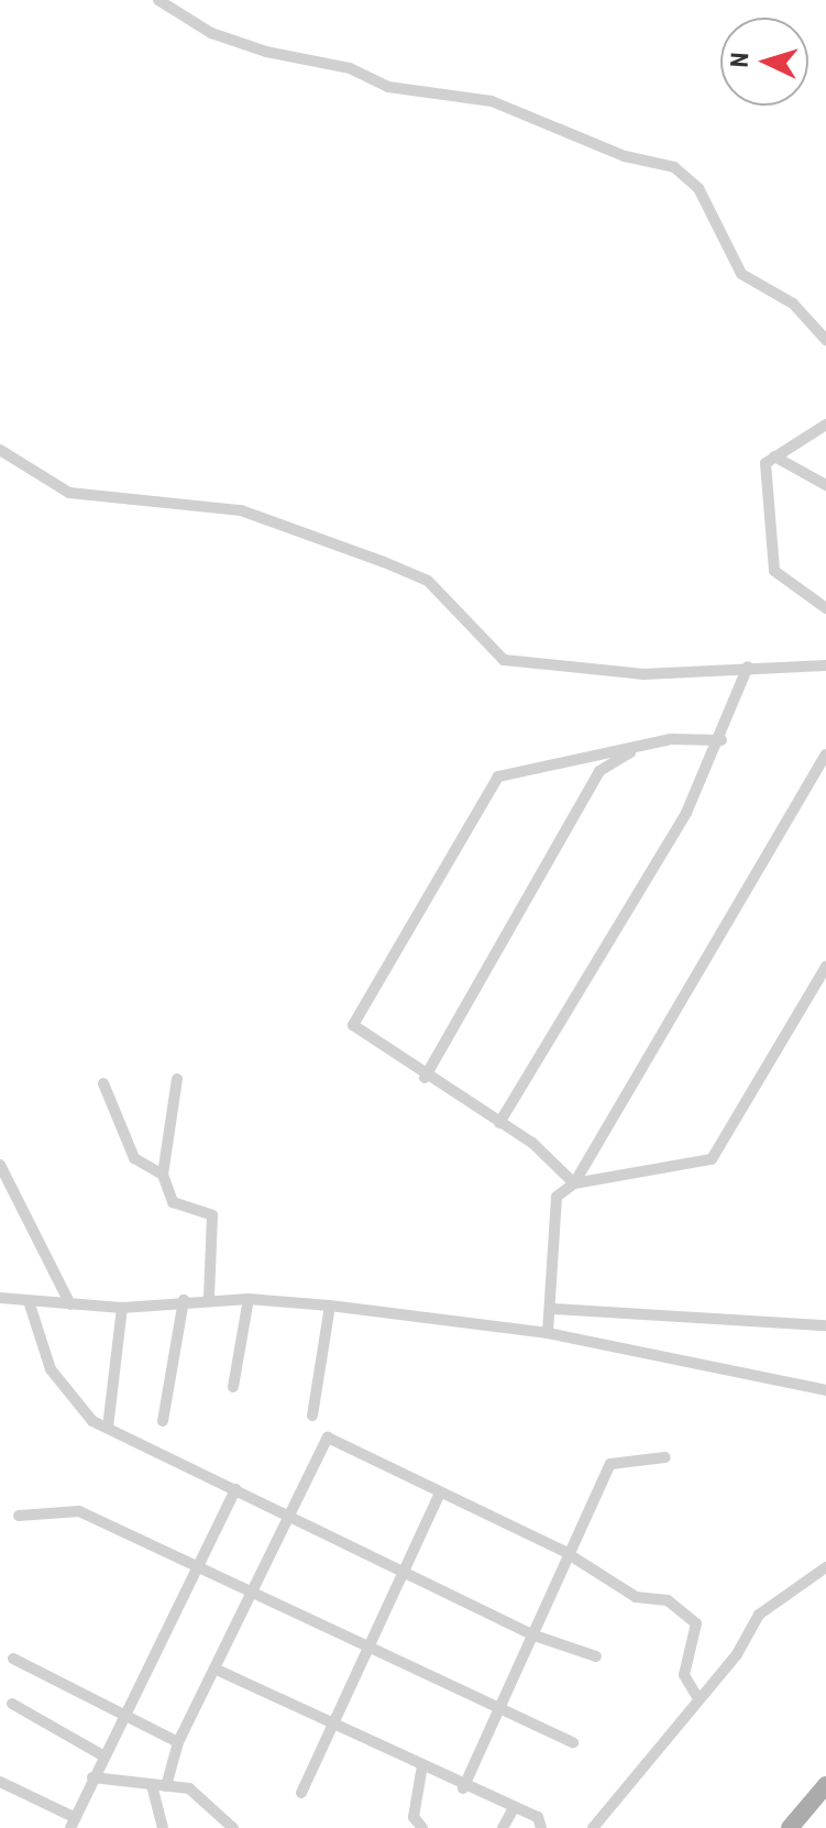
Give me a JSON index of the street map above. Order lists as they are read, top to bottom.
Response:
{
  "north": "left"
}
